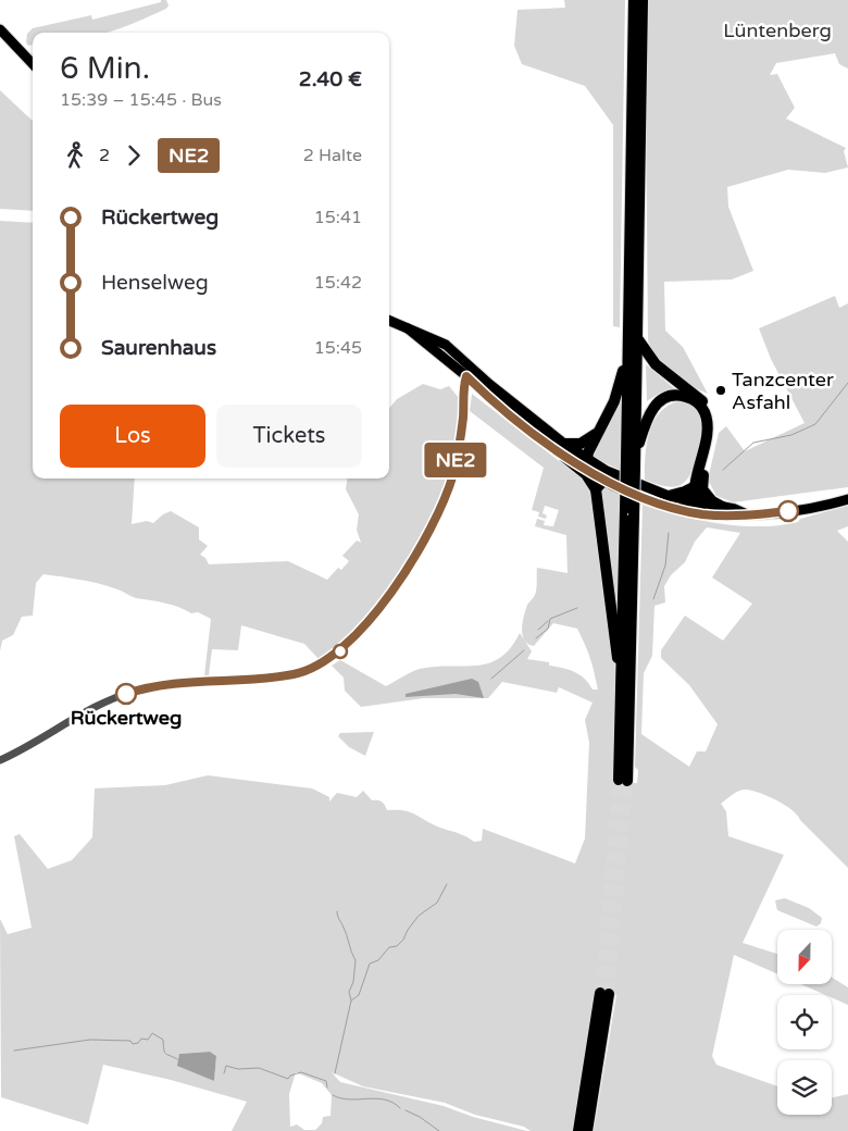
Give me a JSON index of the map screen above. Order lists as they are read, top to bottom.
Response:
{
  "parks": ["Lüntenberg"],
  "places": ["Tanzcenter Asfahl", "Rückertweg"],
  "lines": ["bus line NE2"],
  "north": "bottom",
  "page": {
    "on_map": "NE2",
    "heading": ["6 Min.", "15:39 – 15:45 · Bus", "2.40 €"],
    "legs": ["2", "NE2", "2 Halte"],
    "list": [
      {
        "name": "Rückertweg",
        "value": "15:41"
      },
      {
        "name": "Henselweg",
        "value": "15:42"
      },
      {
        "name": "Saurenhaus",
        "value": "15:45"
      }
    ],
    "buttons": ["Los", "Tickets"]
  }
}
